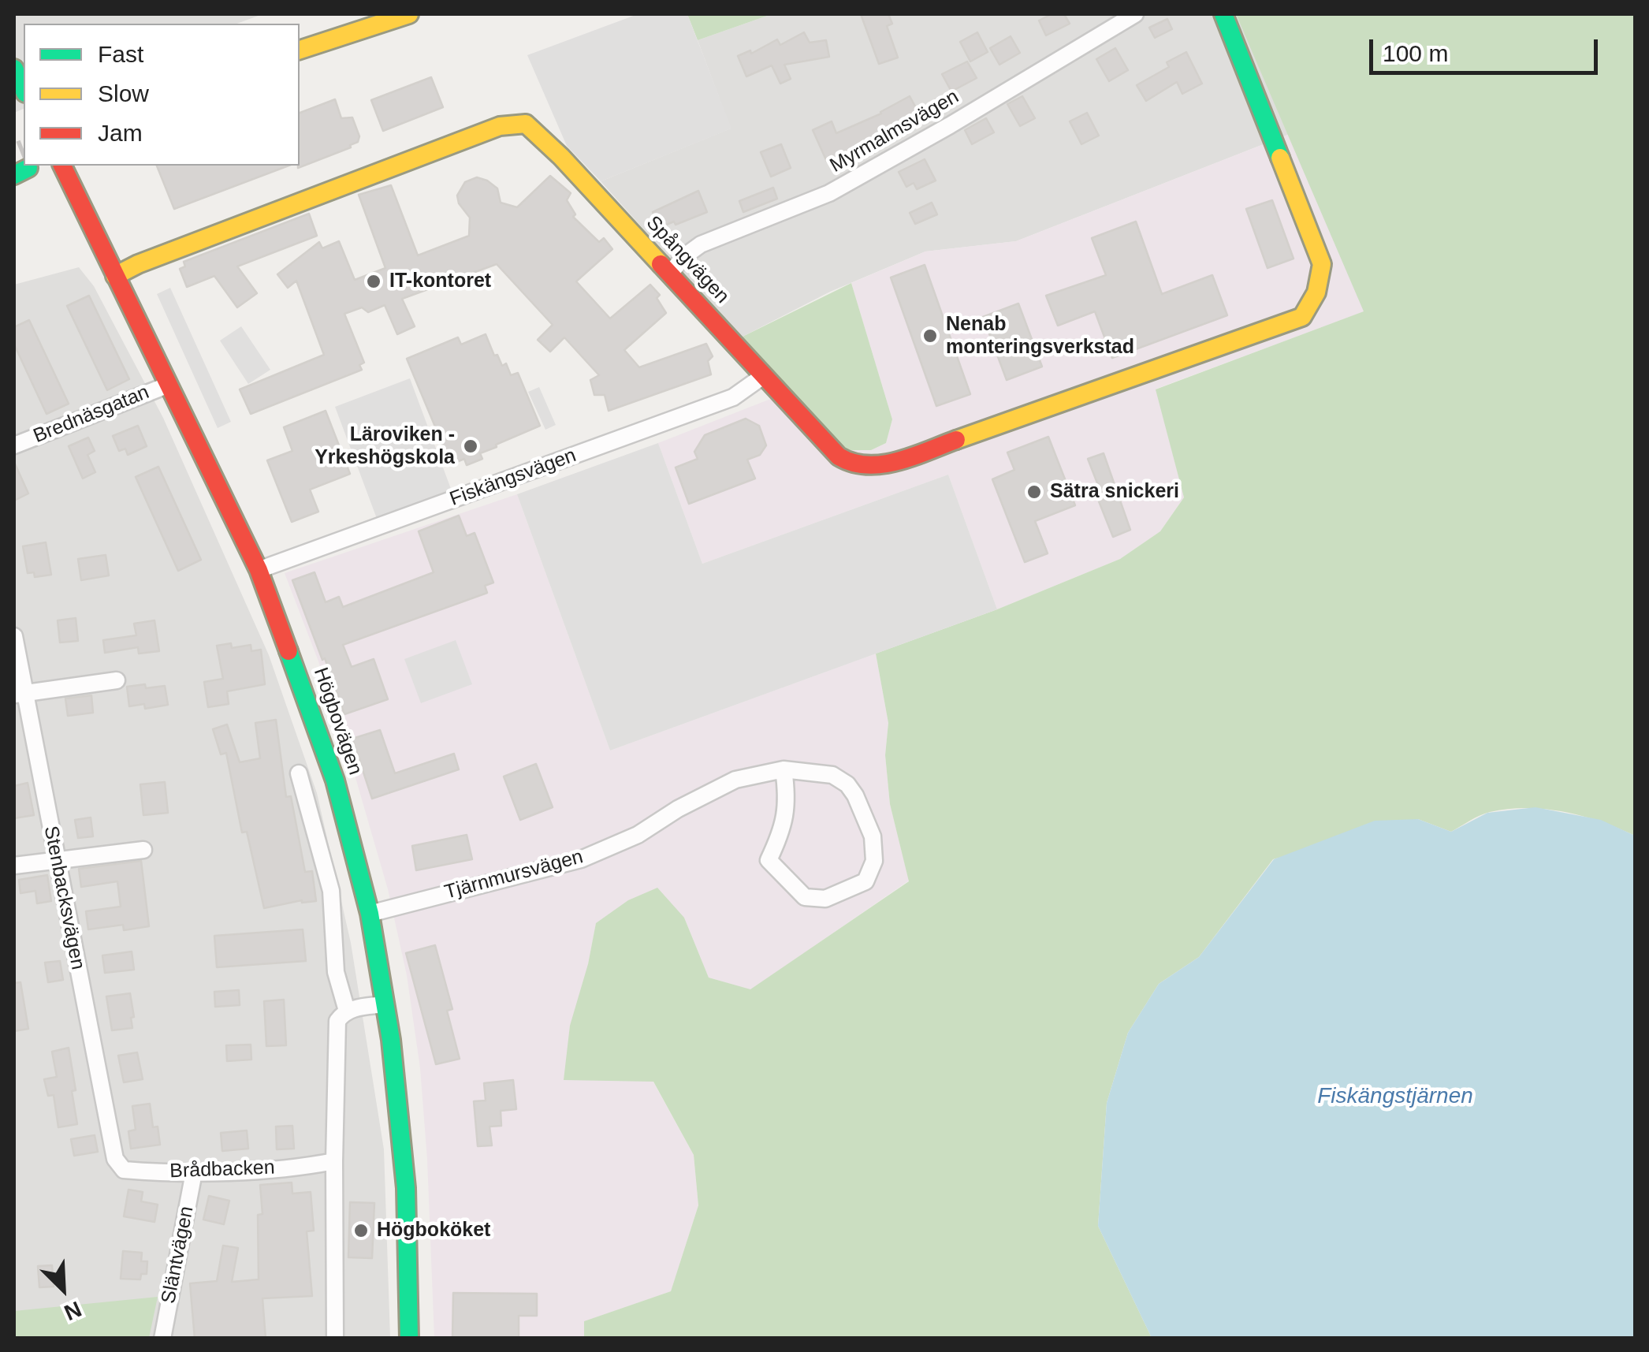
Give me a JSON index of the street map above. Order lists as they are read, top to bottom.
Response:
{
  "streets": {
    "main road": ["Spångvägen", "Högbovägen"],
    "street": [
      "Myrmalmsvägen",
      "Brednäsgatan",
      "Fiskängsvägen",
      "Tjärnmursvägen",
      "Stenbacksvägen",
      "Brådbacken",
      "Släntvägen"
    ]
  },
  "crossings": [
    ["Myrmalmsvägen", "Spångvägen"],
    ["Spångvägen", "Fiskängsvägen"],
    ["Spångvägen", "Högbovägen"],
    ["Brednäsgatan", "Högbovägen"],
    ["Fiskängsvägen", "Högbovägen"],
    ["Högbovägen", "Tjärnmursvägen"],
    ["Stenbacksvägen", "Brådbacken"],
    ["Brådbacken", "Släntvägen"]
  ],
  "water": ["Fiskängstjärnen"],
  "places": [
    "IT-kontoret",
    "Nenab monteringsverkstad",
    "Läroviken - Yrkeshögskola",
    "Sätra snickeri",
    "Högboköket"
  ],
  "legend": ["Fast", "Slow", "Jam"],
  "scale_bar": "100 m",
  "north": "bottom right"
}
